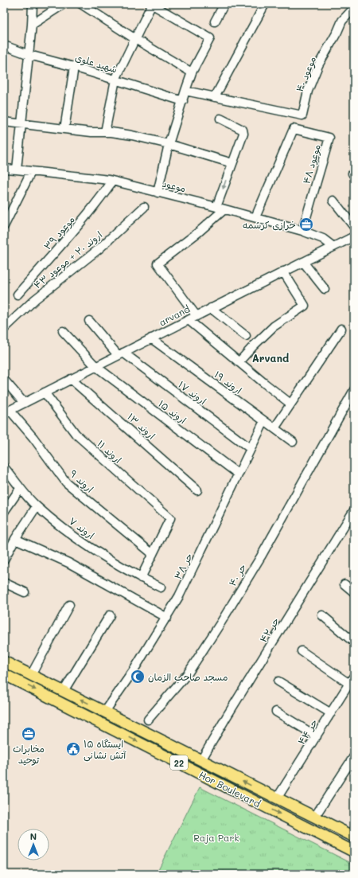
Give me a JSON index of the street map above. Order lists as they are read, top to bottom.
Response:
{
  "streets": {
    "main road": ["22", "Hor Boulevard"],
    "street": [
      "شهید علوی",
      "موعود ۴۰",
      "موعود ۴۸",
      "موعود",
      "موعود ۳۹",
      "اروند ۲۰ + موعود ۴۳",
      "arvand",
      "اروند ۱۹",
      "اروند ۱۷",
      "اروند ۱۵",
      "اروند ۱۳",
      "اروند ۱۱",
      "اروند ۹",
      "اروند ۷",
      "حر ۳۸",
      "حر ۴۰",
      "حر ۴۲",
      "حر ۴۴"
    ]
  },
  "crossings": [
    ["موعود ۴۸", "موعود"],
    ["موعود", "موعود ۳۹"],
    ["موعود", "arvand"],
    ["arvand", "اروند ۱۹"],
    ["arvand", "اروند ۱۷"],
    ["arvand", "اروند ۱۵"],
    ["arvand", "اروند ۱۳"],
    ["arvand", "اروند ۱۱"],
    ["arvand", "اروند ۹"],
    ["اروند ۱۹", "حر ۳۸"],
    ["اروند ۱۷", "حر ۳۸"],
    ["اروند ۱۵", "حر ۳۸"],
    ["اروند ۱۱", "اروند ۹"],
    ["حر ۳۸", "Hor Boulevard"],
    ["حر ۴۲", "Hor Boulevard"],
    ["حر ۴۴", "Hor Boulevard"]
  ],
  "districts": ["Arvand"],
  "parks": ["Raja Park"],
  "places": {
    "office": ["خرازی کرشمه", "مخابرات توحید"],
    "mosque": ["مسجد صاحب الزمان"],
    "public building": ["ایستگاه ۱۵ آتش نشانی"]
  },
  "north": "top"
}
